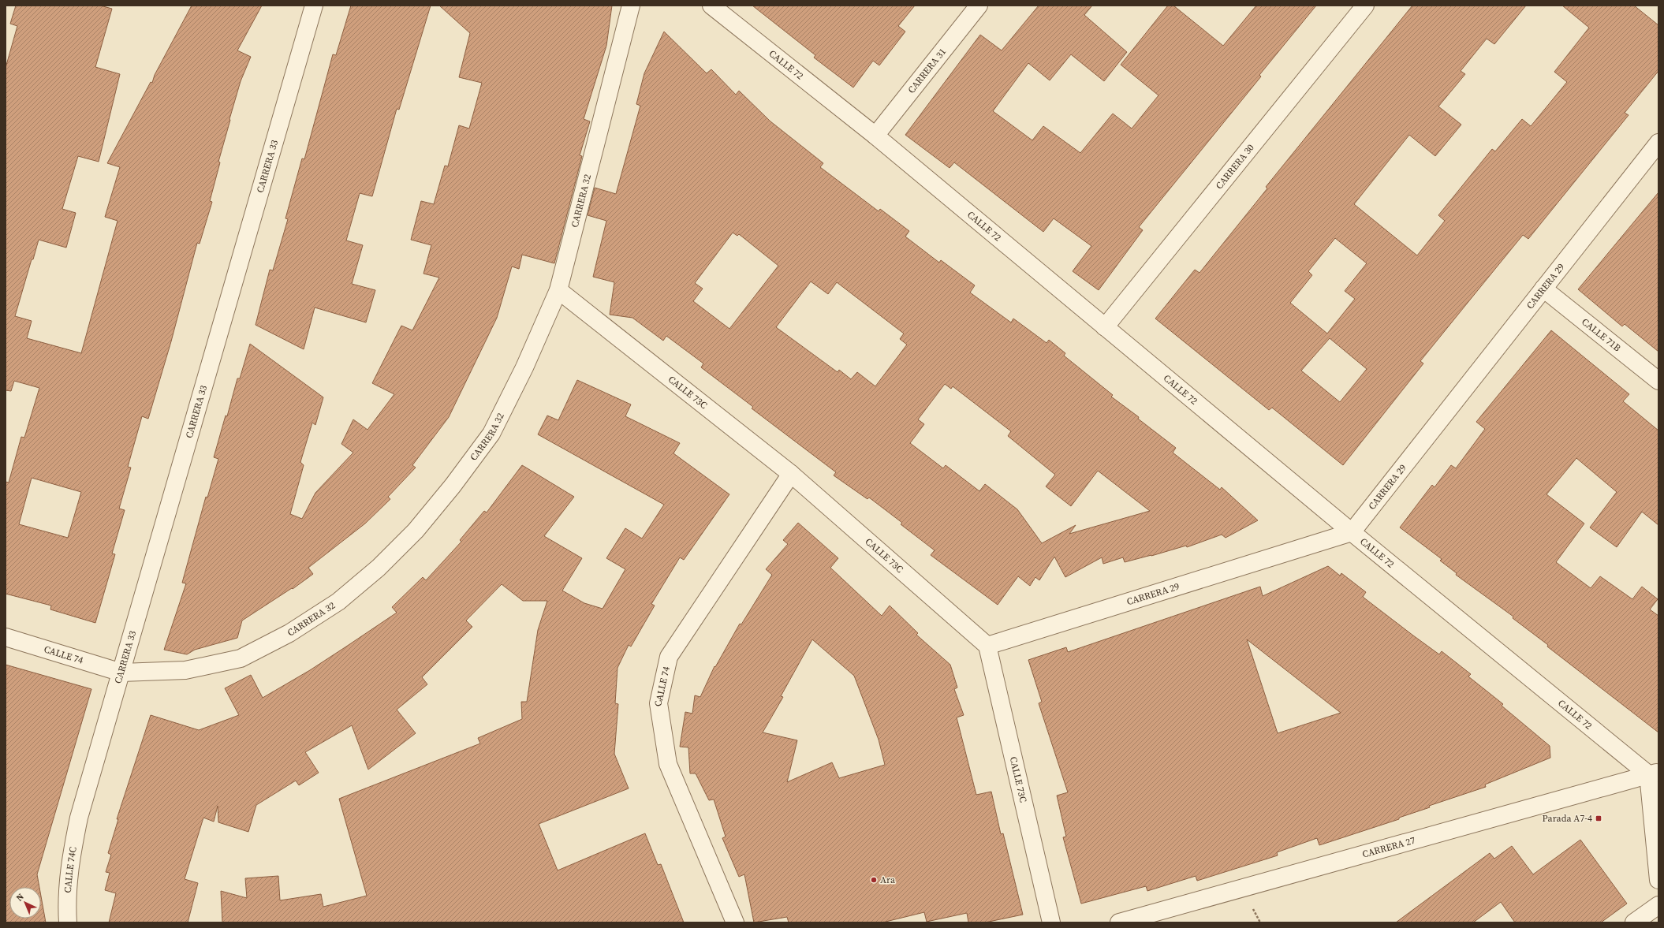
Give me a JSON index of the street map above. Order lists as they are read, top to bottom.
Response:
{
  "streets": {
    "street": [
      "CALLE 72",
      "CARRERA 31",
      "CARRERA 33",
      "CARRERA 30",
      "CARRERA 32",
      "CARRERA 29",
      "CALLE 71B",
      "CALLE 73C",
      "CALLE 74",
      "CARRERA 27",
      "CALLE 74C"
    ]
  },
  "crossings": [
    ["CALLE 72", "CARRERA 31"],
    ["CALLE 72", "CARRERA 30"],
    ["CALLE 72", "CARRERA 29"],
    ["CALLE 72", "CARRERA 27"],
    ["CARRERA 33", "CARRERA 32"],
    ["CARRERA 33", "CALLE 74"],
    ["CARRERA 33", "CALLE 74C"],
    ["CARRERA 32", "CALLE 73C"],
    ["CARRERA 32", "CALLE 74"],
    ["CARRERA 29", "CALLE 71B"],
    ["CARRERA 29", "CALLE 73C"],
    ["CALLE 73C", "CALLE 74"]
  ],
  "places": {
    "transit": ["Parada A7-4"],
    "other": ["Ara"]
  },
  "north": "top left"
}
